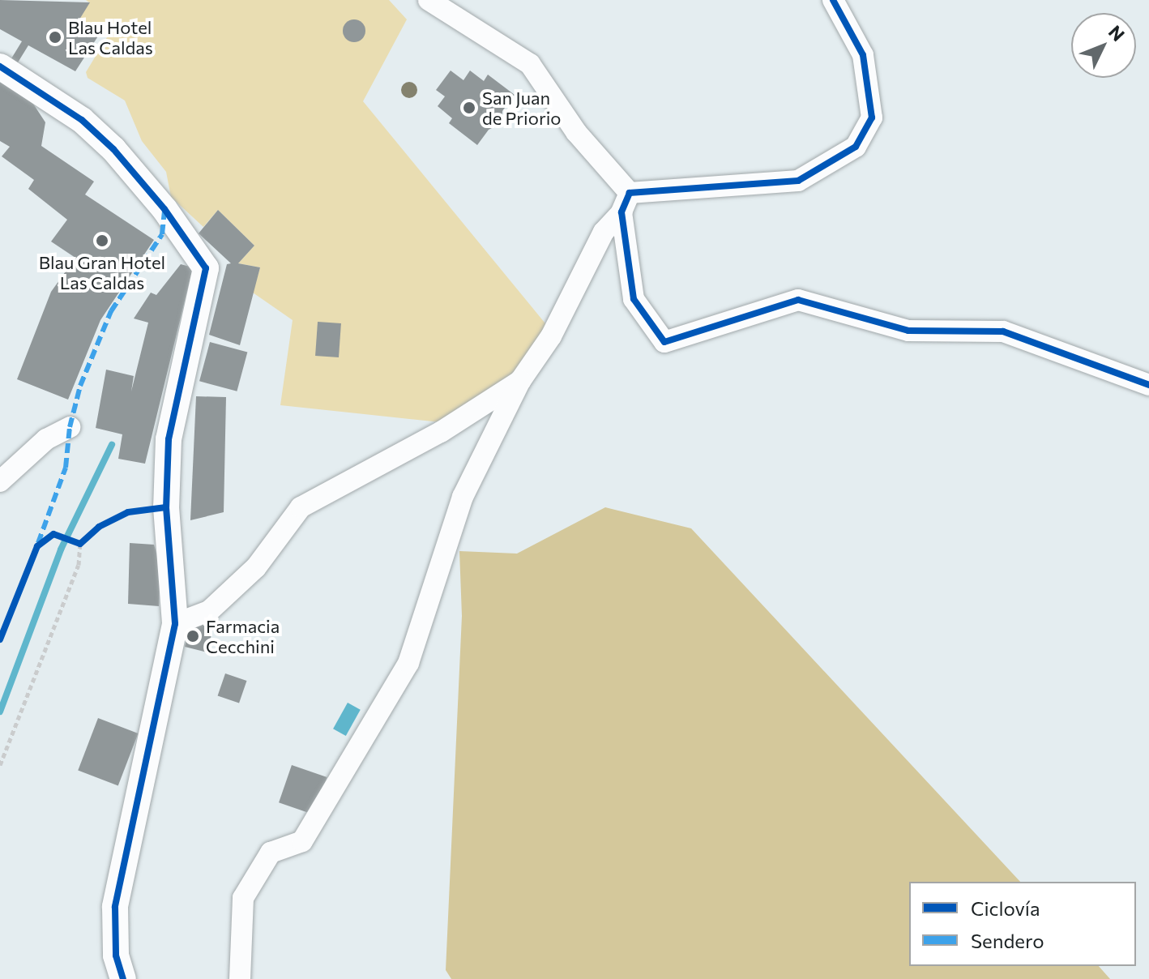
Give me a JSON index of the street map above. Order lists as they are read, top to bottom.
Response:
{
  "places": [
    "Blau Hotel Las Caldas",
    "San Juan de Priorio",
    "Blau Gran Hotel Las Caldas",
    "Farmacia Cecchini"
  ],
  "legend": ["Ciclovía", "Sendero"],
  "north": "top right"
}
